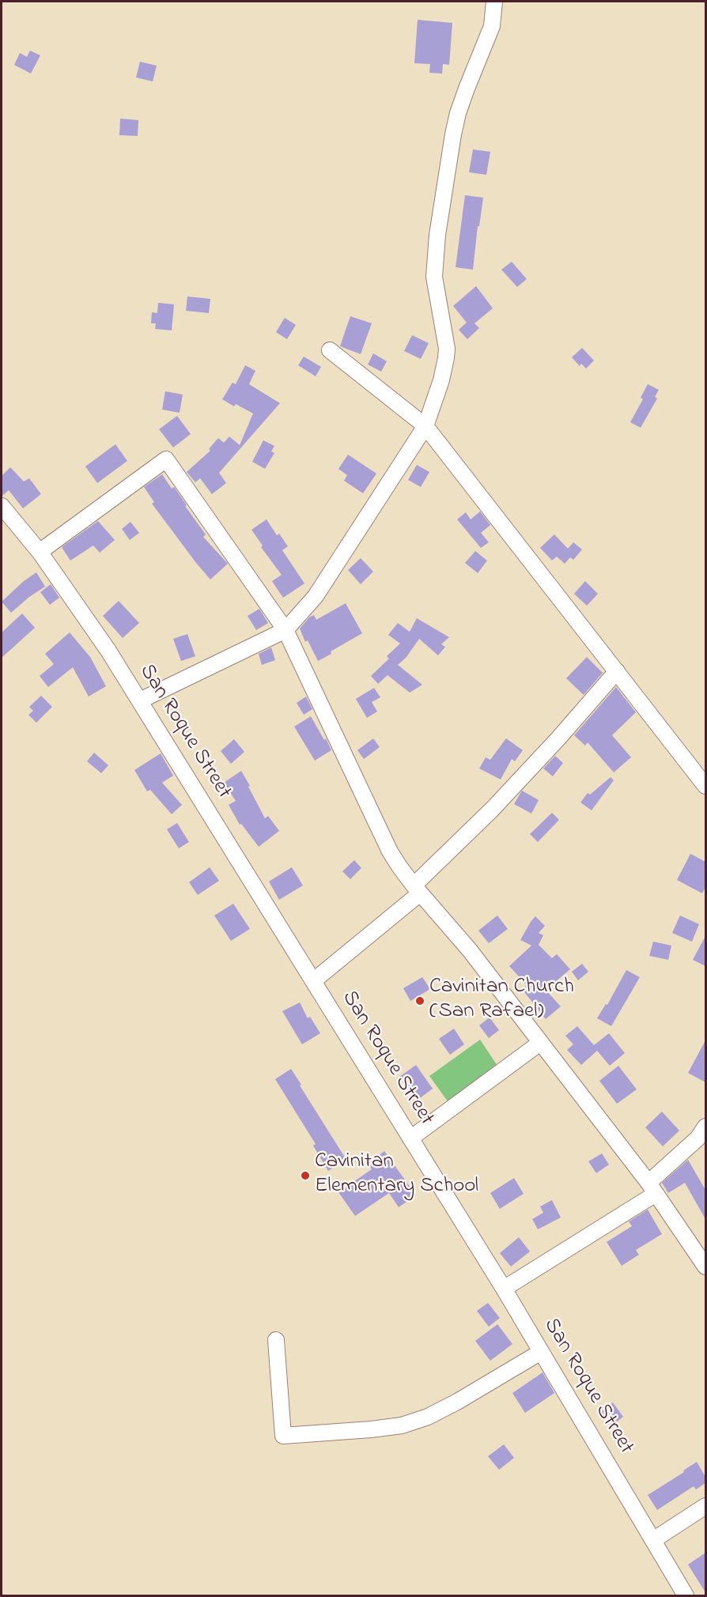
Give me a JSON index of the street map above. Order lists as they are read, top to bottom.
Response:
{
  "streets": {
    "street": ["San Roque Street"]
  },
  "places": ["Cavinitan Church (San Rafael)", "Cavinitan Elementary School"]
}
